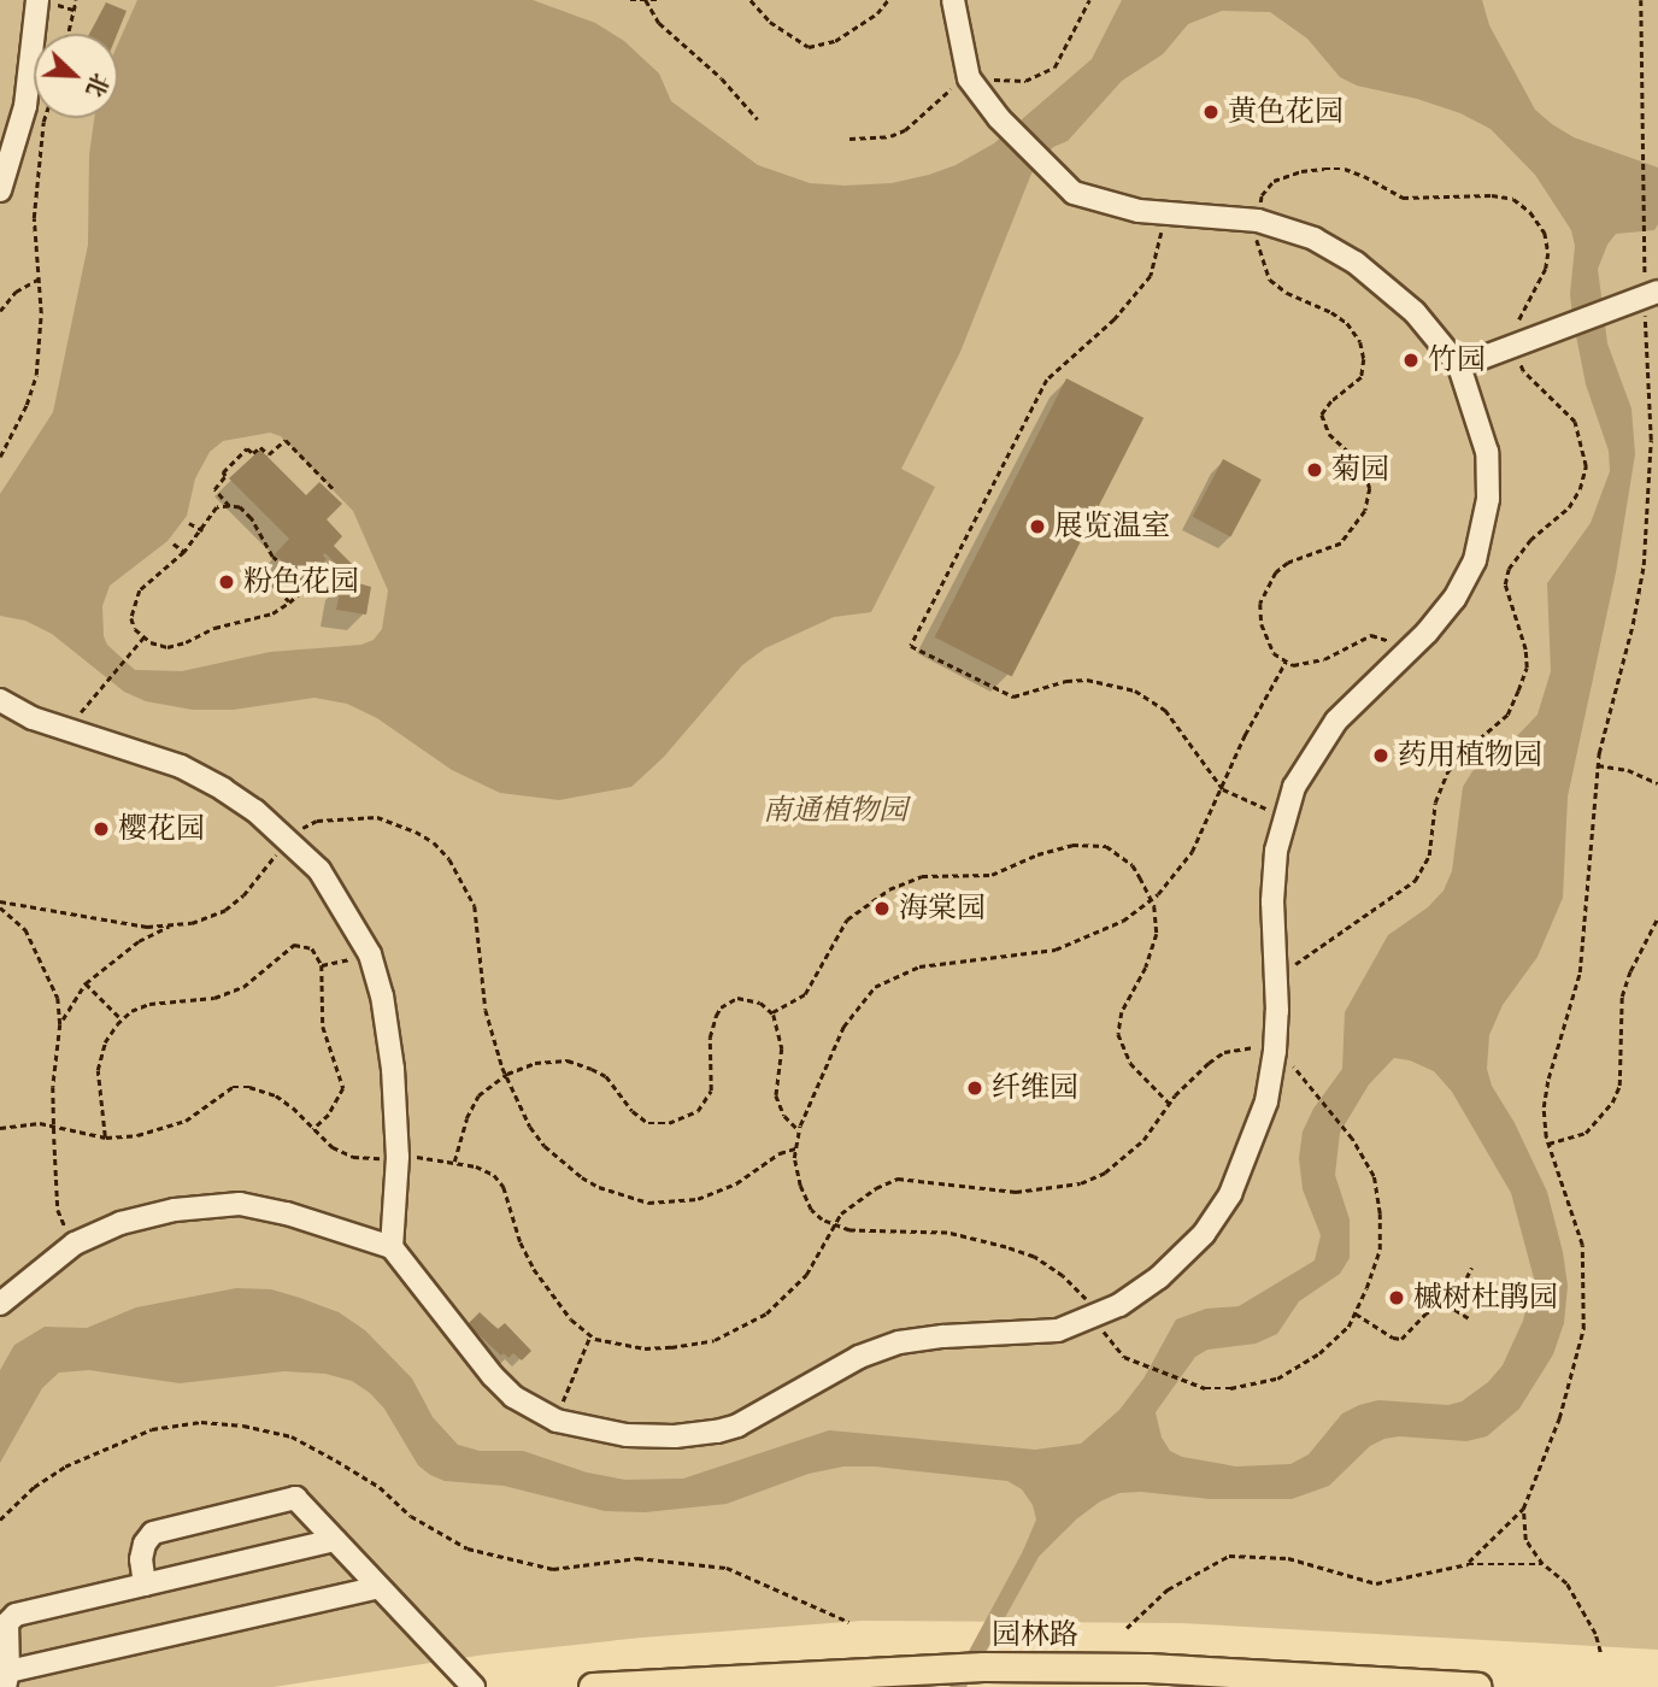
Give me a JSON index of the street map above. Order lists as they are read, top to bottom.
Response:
{
  "streets": {
    "main road": ["园林路"]
  },
  "parks": ["南通植物园"],
  "places": [
    "黄色花园",
    "竹园",
    "菊园",
    "展览温室",
    "粉色花园",
    "药用植物园",
    "樱花园",
    "海棠园",
    "纤维园",
    "槭树杜鹃园"
  ],
  "north": "bottom right"
}
